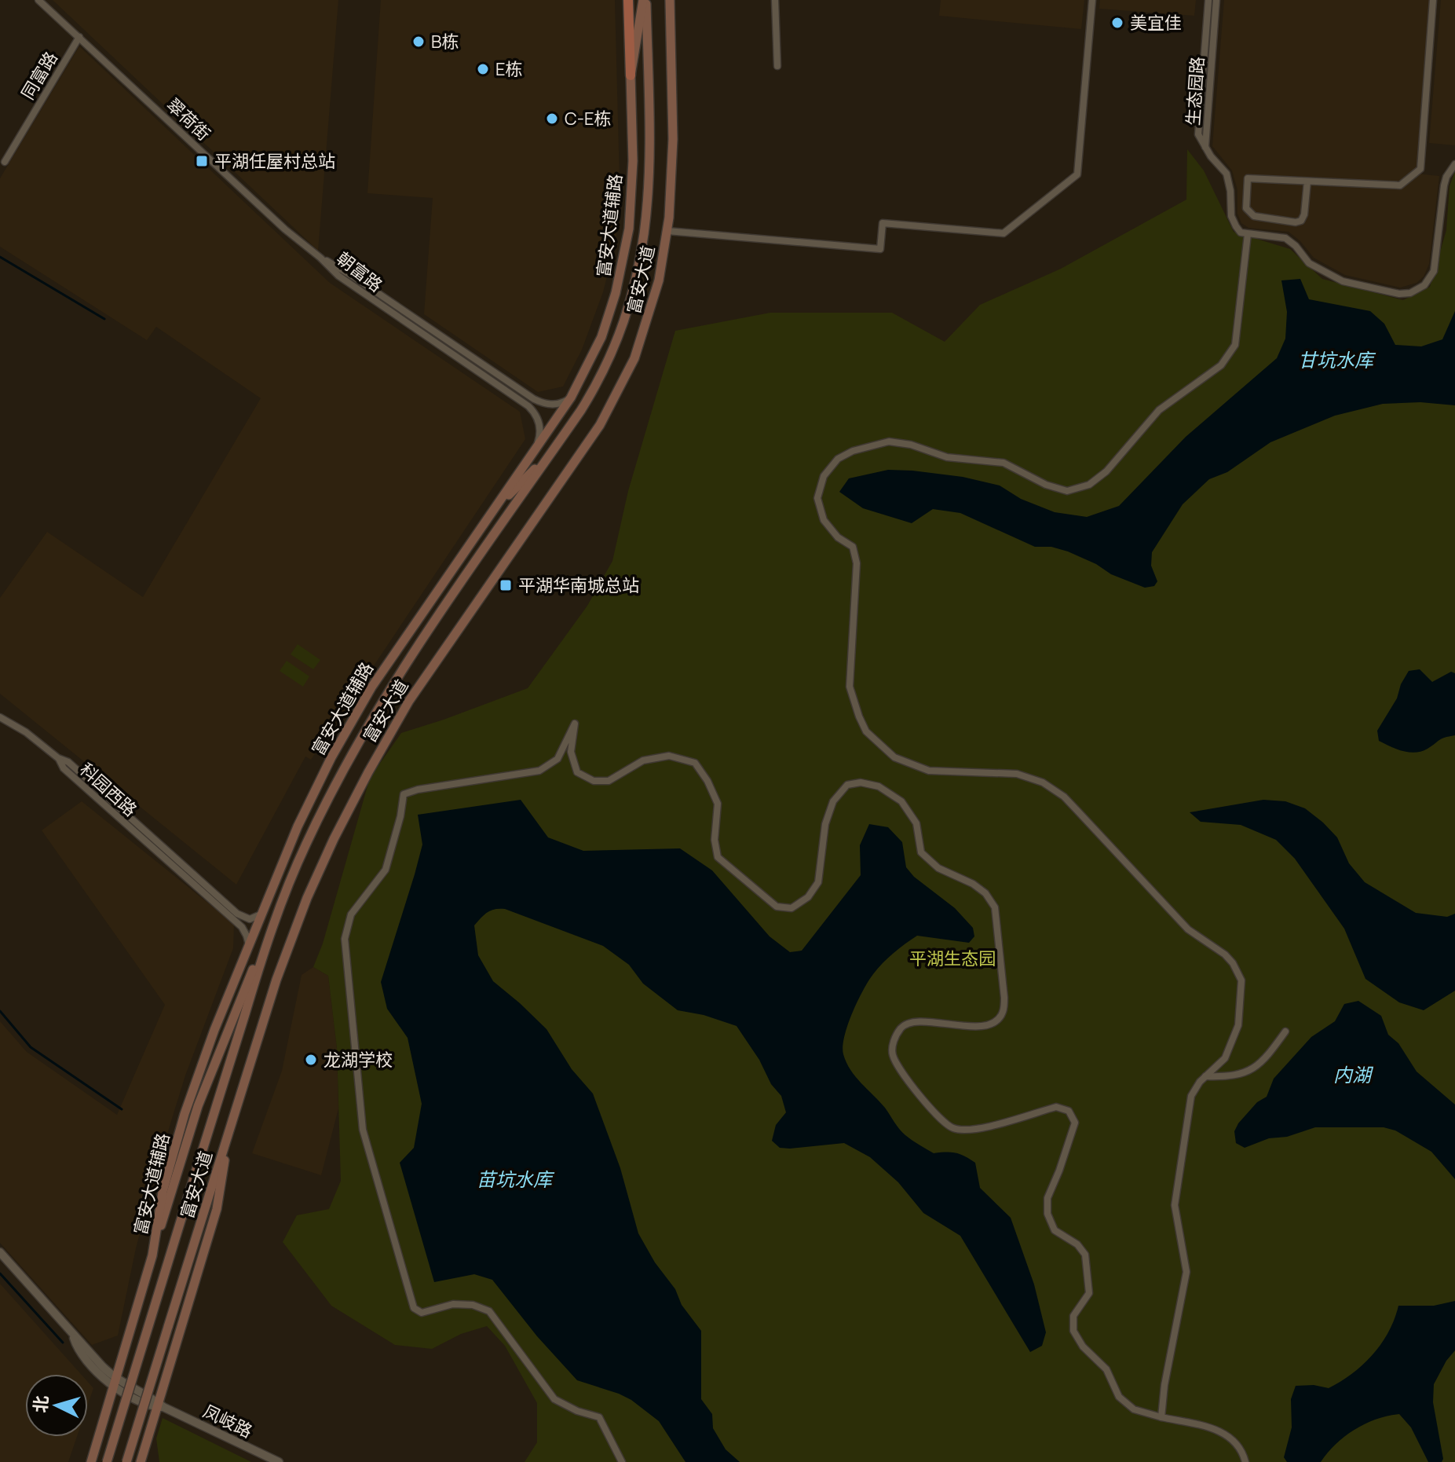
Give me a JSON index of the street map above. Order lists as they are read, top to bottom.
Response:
{
  "streets": {
    "main road": ["富安大道辅路", "富安大道"],
    "street": [
      "同富路",
      "生态园路",
      "翠荷街",
      "朝富路",
      "科园西路",
      "凤岐路"
    ]
  },
  "crossings": [
    ["同富路", "翠荷街"],
    ["翠荷街", "朝富路"],
    ["富安大道辅路", "朝富路"],
    ["富安大道辅路", "富安大道"],
    ["富安大道辅路", "科园西路"],
    ["富安大道辅路", "凤岐路"]
  ],
  "water": ["甘坑水库", "内湖", "苗坑水库"],
  "parks": ["平湖生态园"],
  "places": {
    "other": [
      "美宜佳",
      "B栋",
      "E栋",
      "C-E栋",
      "龙湖学校"
    ],
    "transit": ["平湖任屋村总站", "平湖华南城总站"]
  },
  "north": "left"
}
